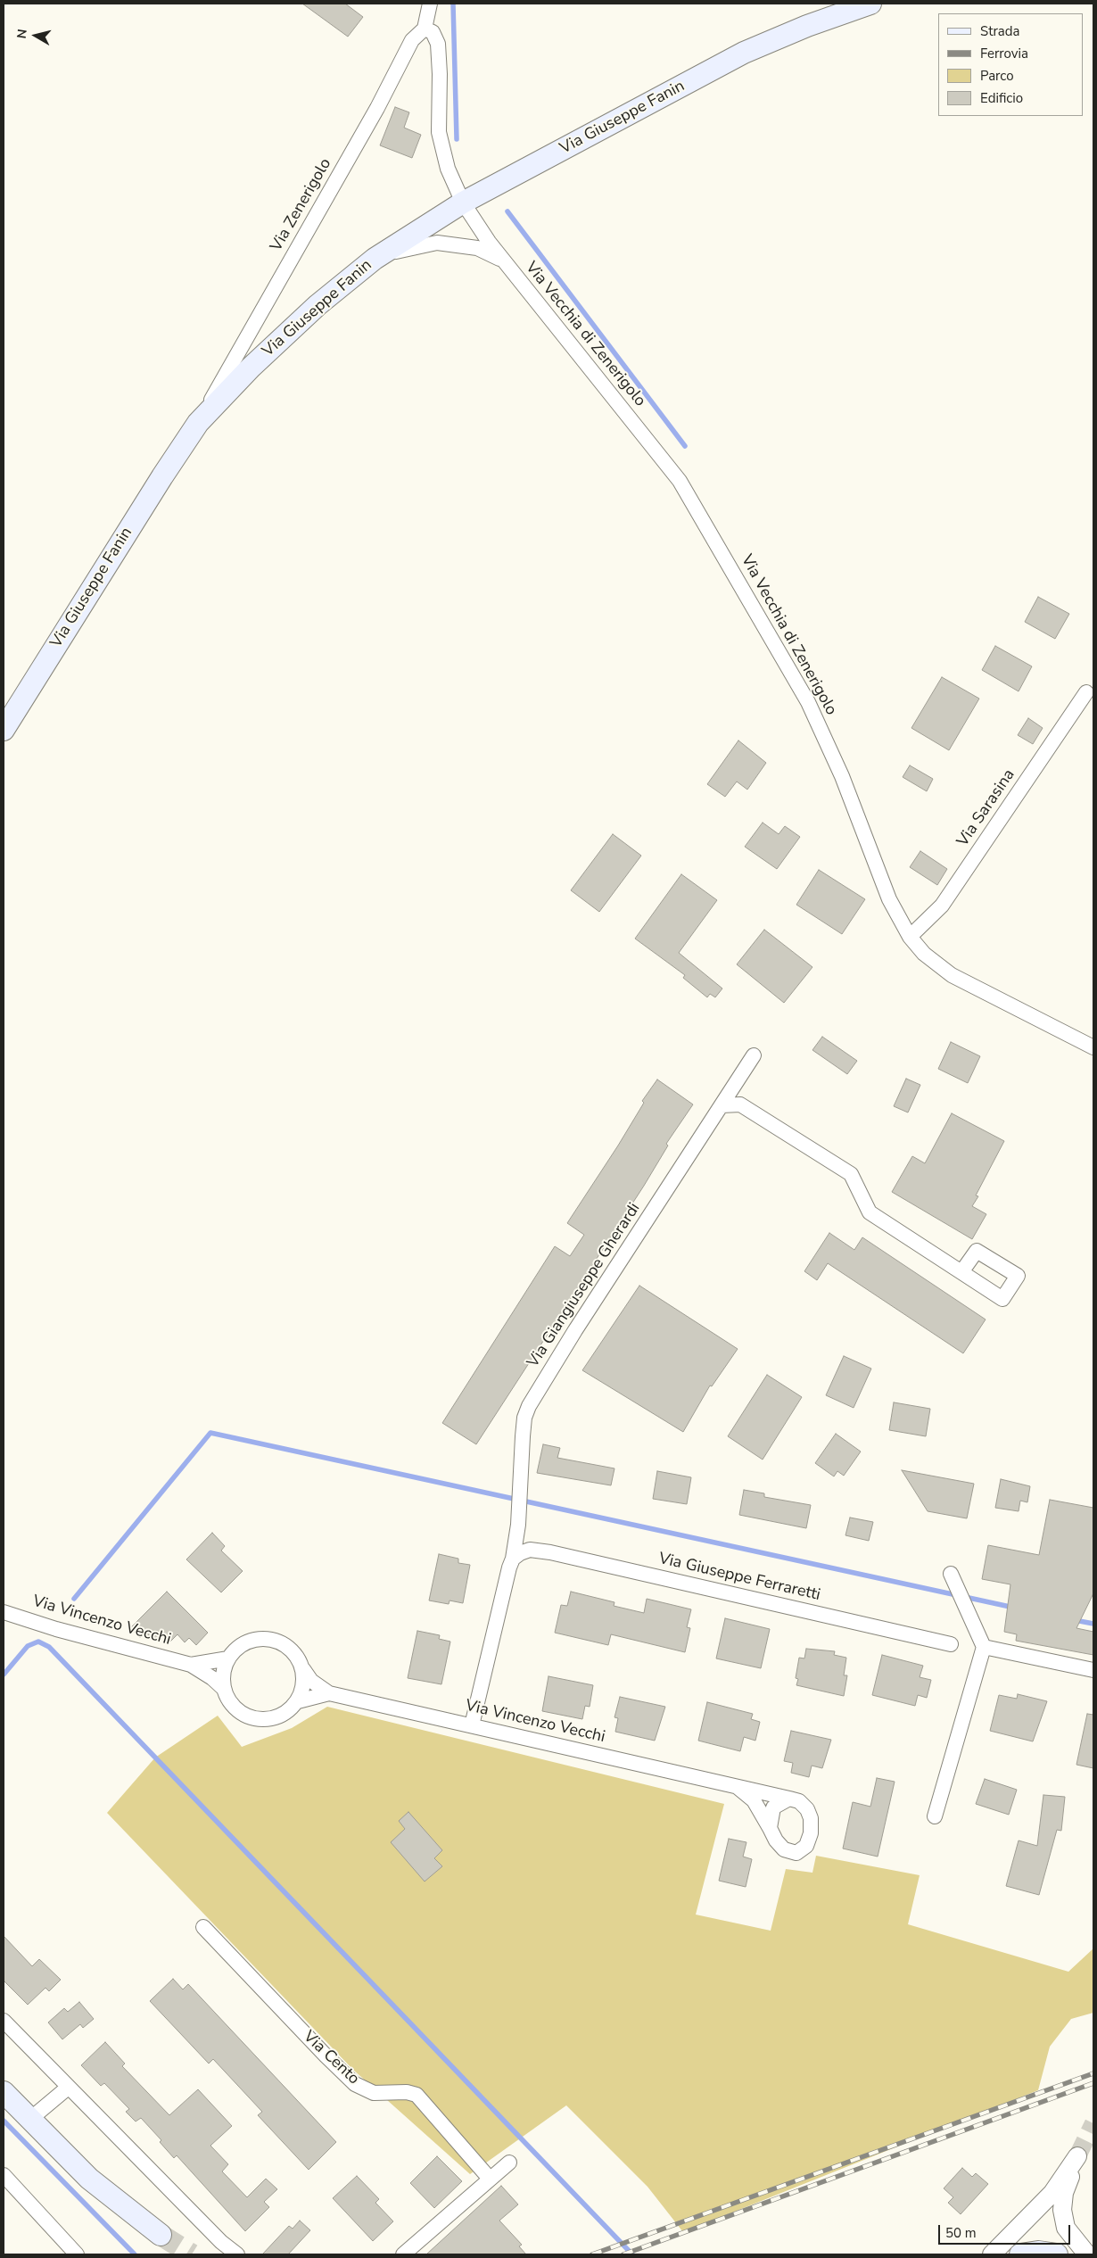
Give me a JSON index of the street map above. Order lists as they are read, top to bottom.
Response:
{
  "streets": {
    "main road": ["Via Giuseppe Fanin"],
    "street": [
      "Via Zenerigolo",
      "Via Vecchia di Zenerigolo",
      "Via Sarasina",
      "Via Giangiuseppe Gherardi",
      "Via Giuseppe Ferraretti",
      "Via Vincenzo Vecchi",
      "Via Cento"
    ]
  },
  "crossings": [
    ["Via Giuseppe Fanin", "Via Zenerigolo"],
    ["Via Giuseppe Fanin", "Via Vecchia di Zenerigolo"],
    ["Via Zenerigolo", "Via Vecchia di Zenerigolo"],
    ["Via Vecchia di Zenerigolo", "Via Sarasina"],
    ["Via Giangiuseppe Gherardi", "Via Giuseppe Ferraretti"],
    ["Via Giangiuseppe Gherardi", "Via Vincenzo Vecchi"]
  ],
  "legend": [
    "Strada",
    "Ferrovia",
    "Parco",
    "Edificio"
  ],
  "scale_bar": "50 m",
  "north": "left"
}
